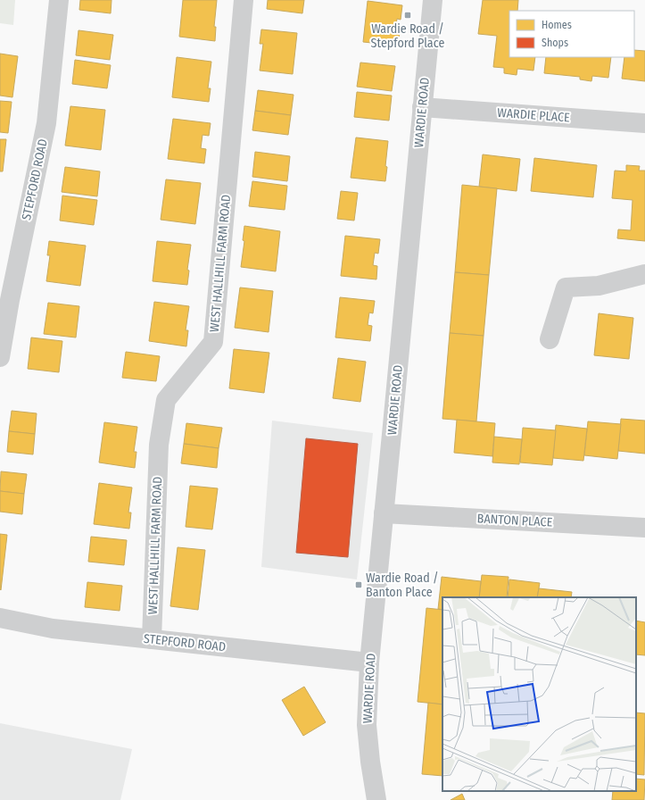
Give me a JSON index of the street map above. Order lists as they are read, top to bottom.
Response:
{
  "streets": {
    "street": [
      "WARDIE ROAD",
      "WARDIE PLACE",
      "STEPFORD ROAD",
      "WEST HALLHILL FARM ROAD",
      "BANTON PLACE"
    ]
  },
  "crossings": [
    ["WARDIE ROAD", "WARDIE PLACE"],
    ["WARDIE ROAD", "STEPFORD ROAD"],
    ["WARDIE ROAD", "BANTON PLACE"],
    ["STEPFORD ROAD", "WEST HALLHILL FARM ROAD"]
  ],
  "places": {
    "transit": ["Wardie Road / Stepford Place", "Wardie Road / Banton Place"]
  },
  "legend": ["Homes", "Shops"]
}
